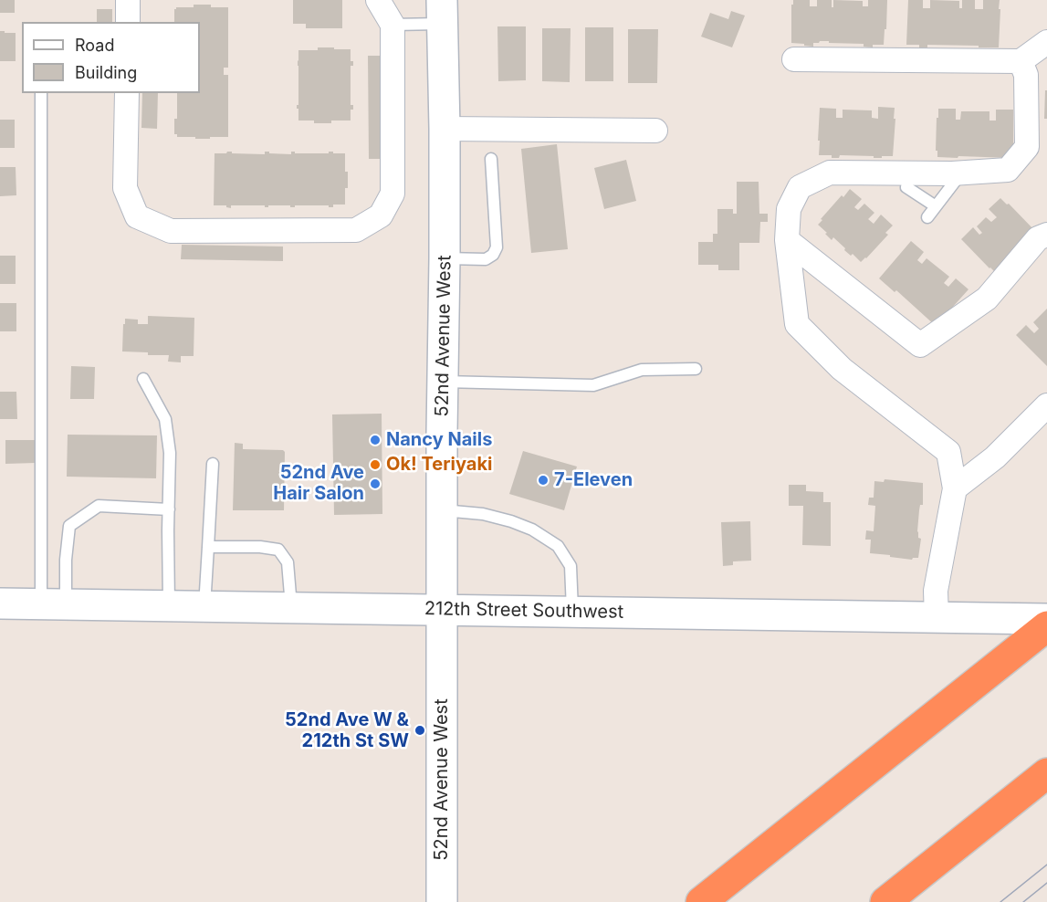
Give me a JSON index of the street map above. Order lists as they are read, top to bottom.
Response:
{
  "streets": {
    "main road": ["52nd Avenue West", "212th Street Southwest"]
  },
  "crossings": [
    ["52nd Avenue West", "212th Street Southwest"]
  ],
  "places": [
    "Nancy Nails",
    "Ok! Teriyaki",
    "7-Eleven",
    "52nd Ave Hair Salon",
    "52nd Ave W & 212th St SW"
  ],
  "legend": ["Road", "Building"]
}
